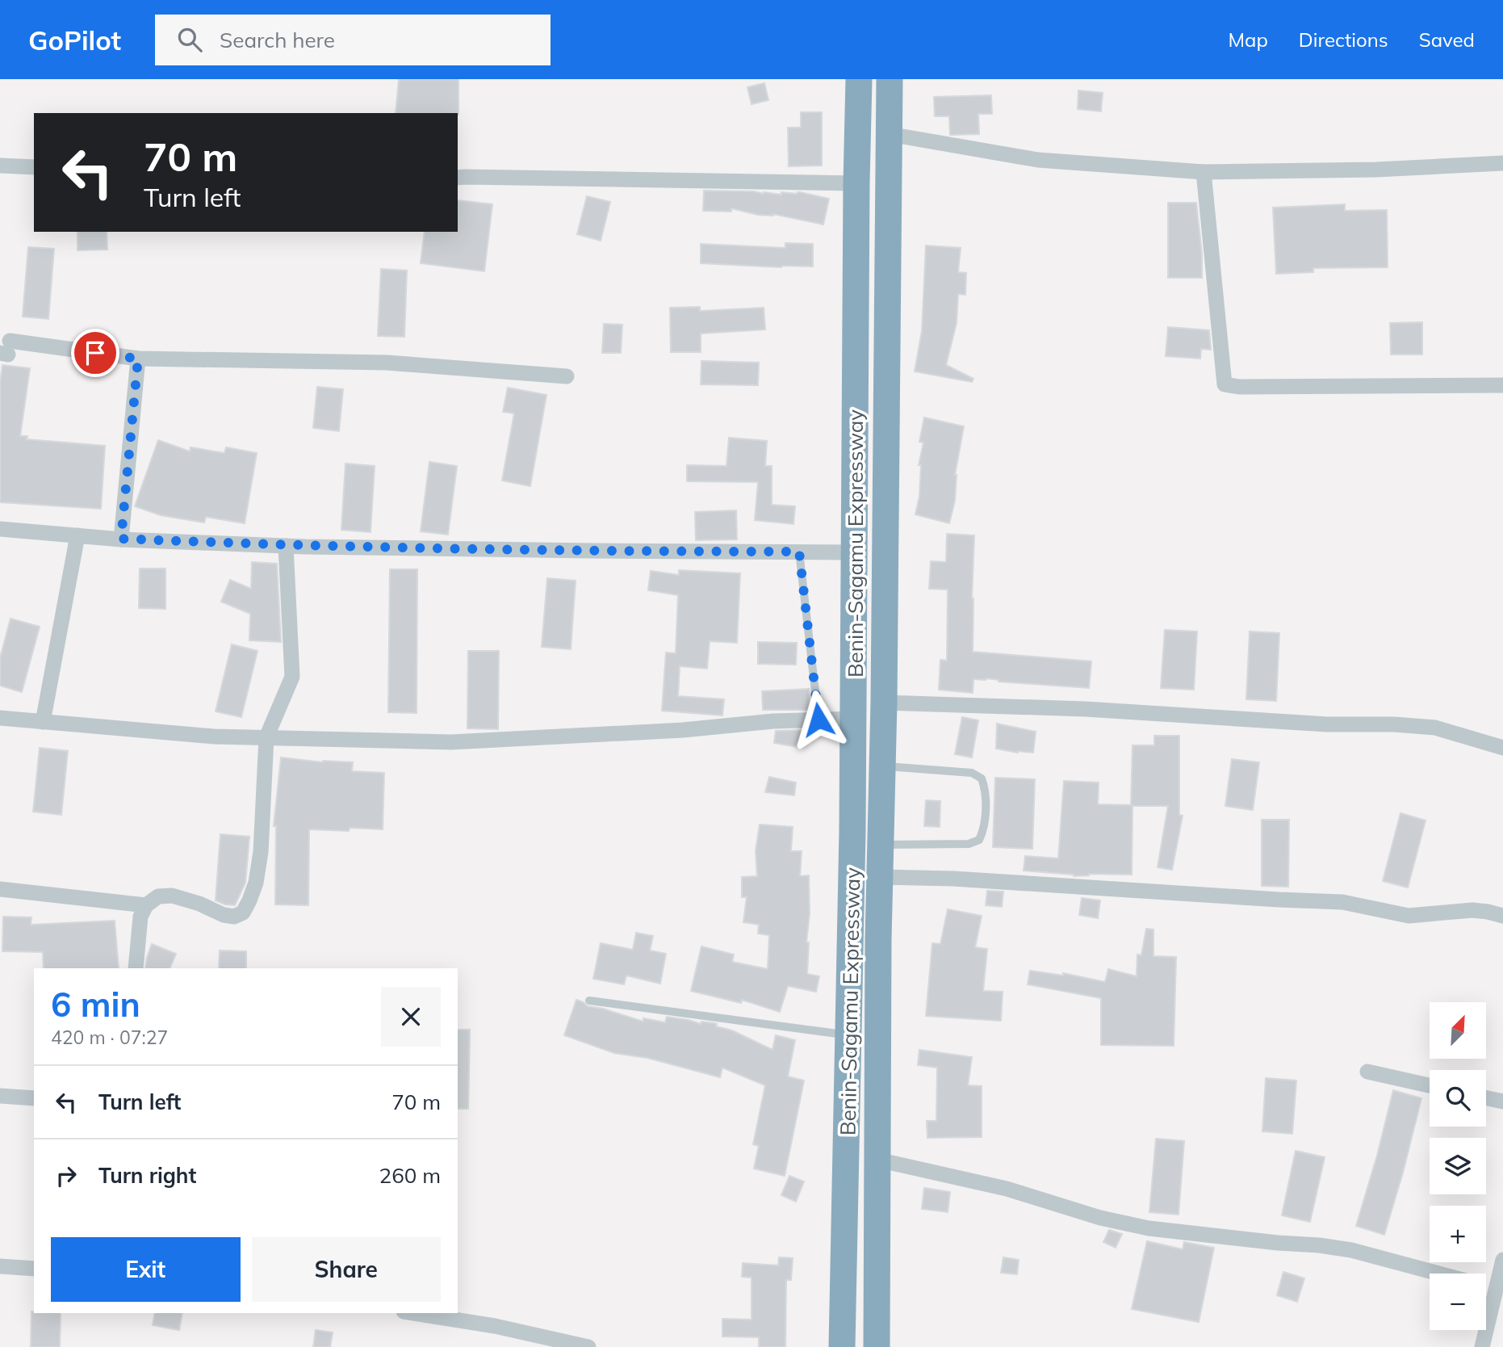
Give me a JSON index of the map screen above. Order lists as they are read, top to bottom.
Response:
{
  "streets": {
    "highway": ["Benin-Sagamu Expressway"]
  },
  "north": "top right",
  "page": {
    "header": "GoPilot",
    "search": "Search here",
    "nav": ["Map", "Directions", "Saved"],
    "turn": ["70 m", "Turn left"],
    "heading": ["6 min", "420 m · 07:27"],
    "map_buttons": ["+", "−"],
    "list": [
      {
        "name": "Turn left",
        "value": "70 m"
      },
      {
        "name": "Turn right",
        "value": "260 m"
      }
    ],
    "buttons": ["Exit", "Share"]
  }
}
